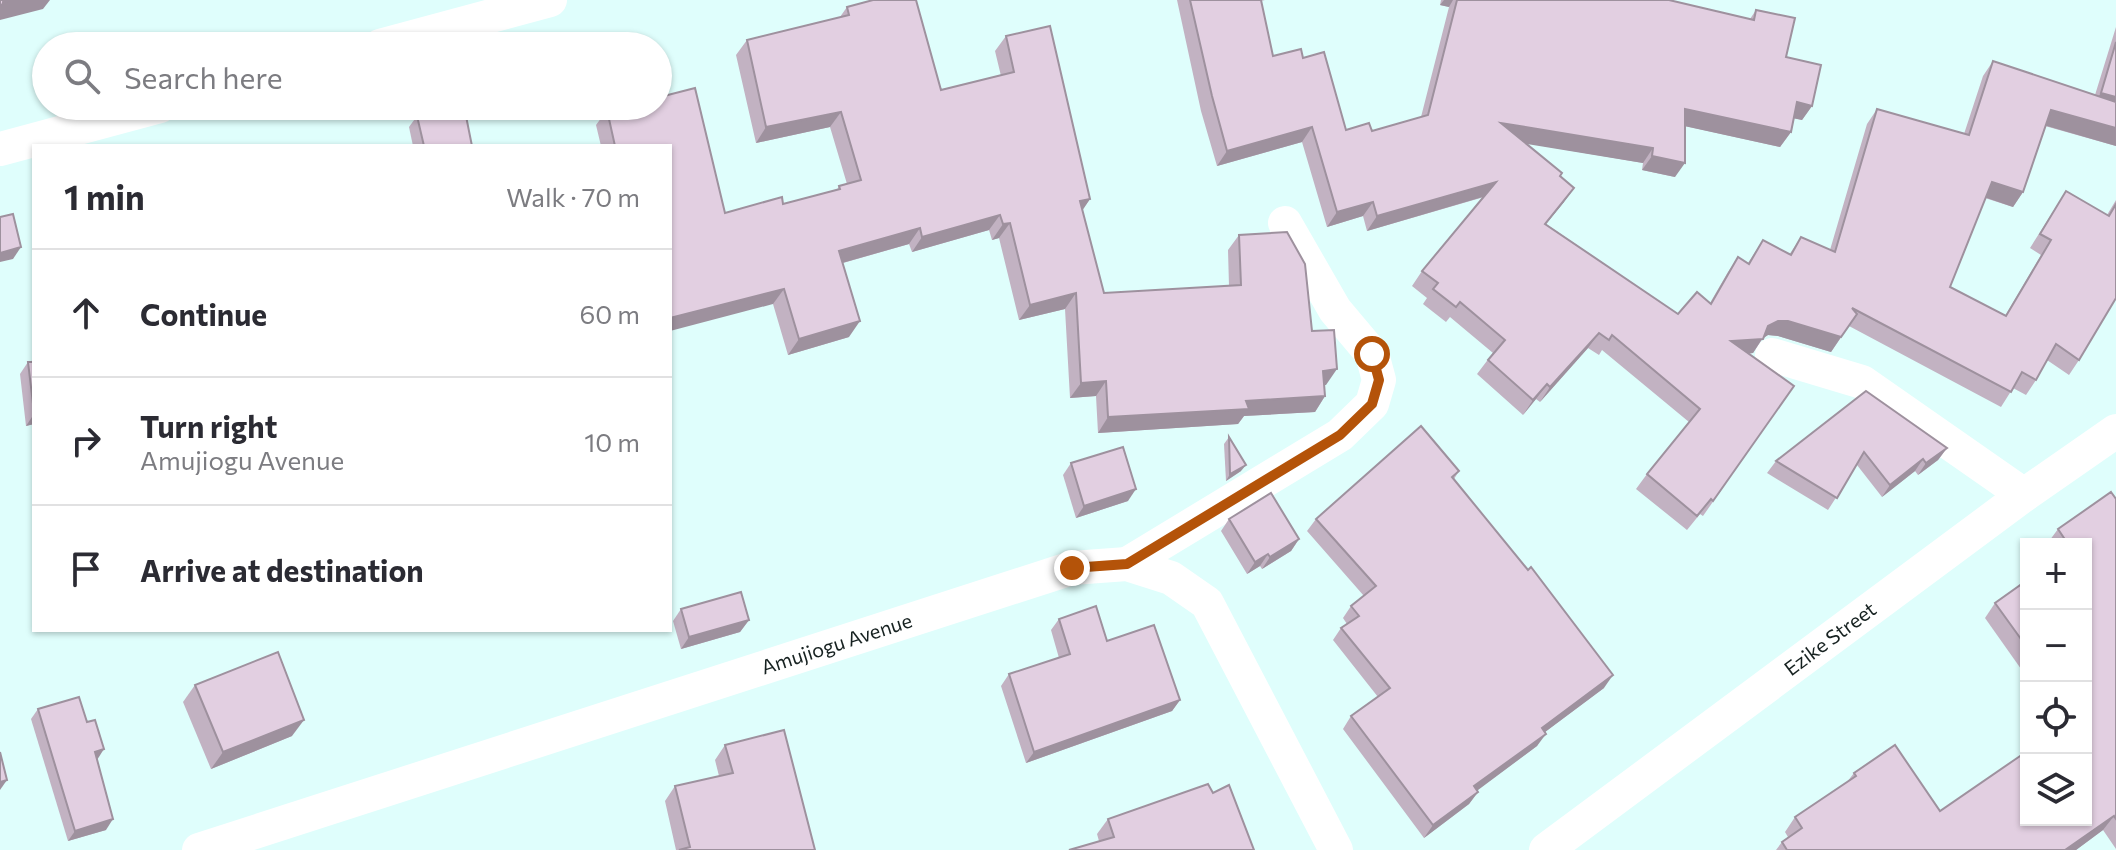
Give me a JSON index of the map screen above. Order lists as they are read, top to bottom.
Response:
{
  "streets": {
    "street": ["Ezike Street", "Amujiogu Avenue"]
  },
  "page": {
    "search": "Search here",
    "heading": ["1 min", "Walk · 70 m"],
    "list": [
      ["Continue", "60 m"],
      ["Turn right", "Amujiogu Avenue", "10 m"],
      "Arrive at destination"
    ],
    "map_buttons": ["+", "−"]
  }
}
